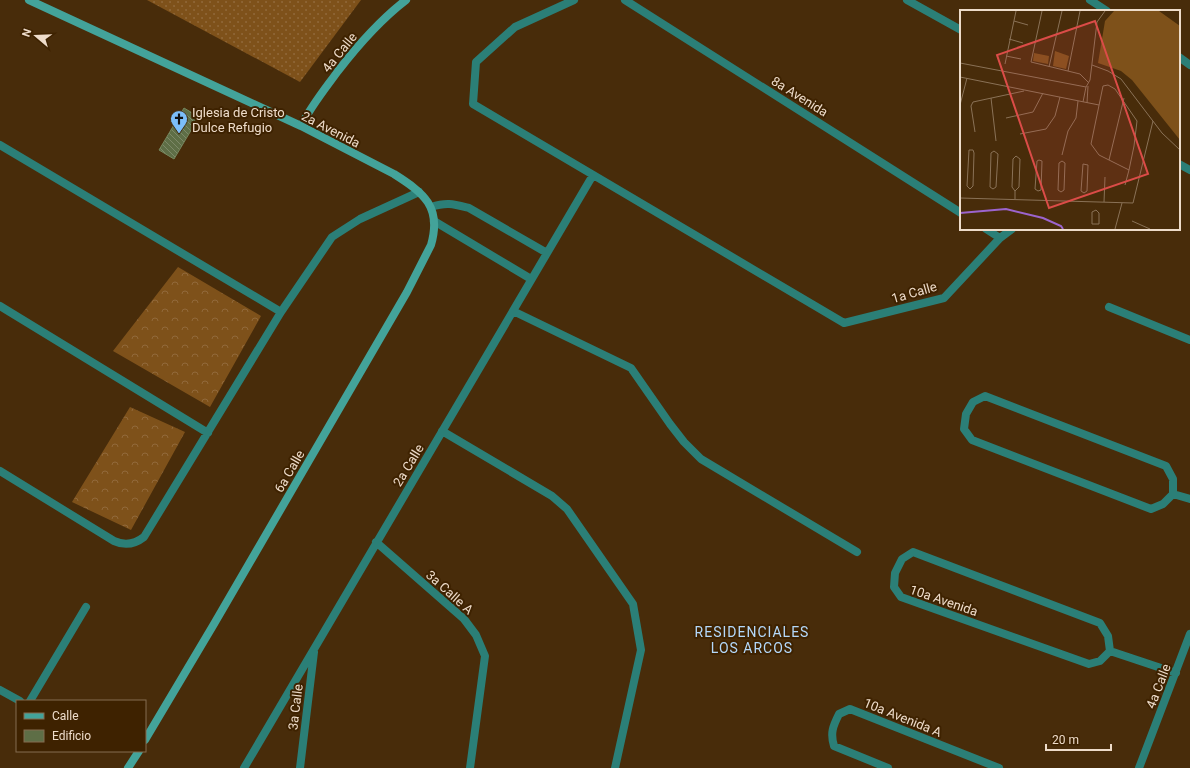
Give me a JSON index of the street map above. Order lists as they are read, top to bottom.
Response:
{
  "streets": {
    "main road": ["4a Calle", "2a Avenida", "6a Calle"],
    "street": [
      "8a Avenida",
      "1a Calle",
      "2a Calle",
      "3a Calle A",
      "10a Avenida",
      "3a Calle",
      "10a Avenida A"
    ]
  },
  "crossings": [
    ["4a Calle", "2a Avenida"],
    ["2a Avenida", "6a Calle"],
    ["1a Calle", "2a Calle"],
    ["2a Calle", "3a Calle A"],
    ["2a Calle", "3a Calle"]
  ],
  "districts": ["RESIDENCIALES LOS ARCOS"],
  "places": {
    "church": ["Iglesia de Cristo Dulce Refugio"]
  },
  "legend": ["Calle", "Edificio"],
  "scale_bar": "20 m",
  "north": "left"
}
